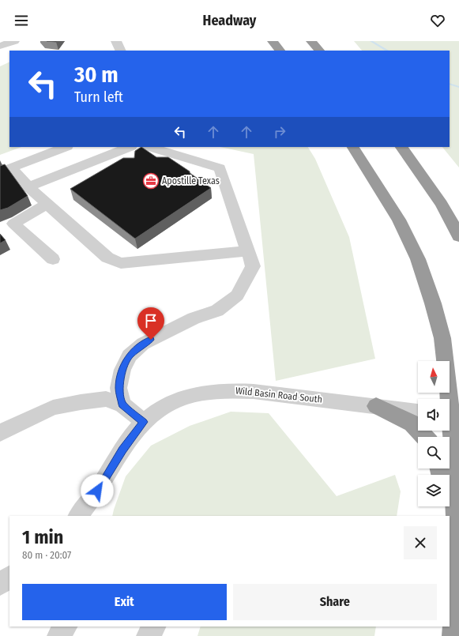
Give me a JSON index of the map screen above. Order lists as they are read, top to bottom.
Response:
{
  "streets": {
    "street": ["Wild Basin Road South"]
  },
  "places": {
    "office": ["Apostille Texas"]
  },
  "north": "top",
  "page": {
    "header": "Headway",
    "turn": ["30 m", "Turn left"],
    "heading": ["1 min", "80 m · 20:07"],
    "buttons": ["Exit", "Share"]
  }
}
